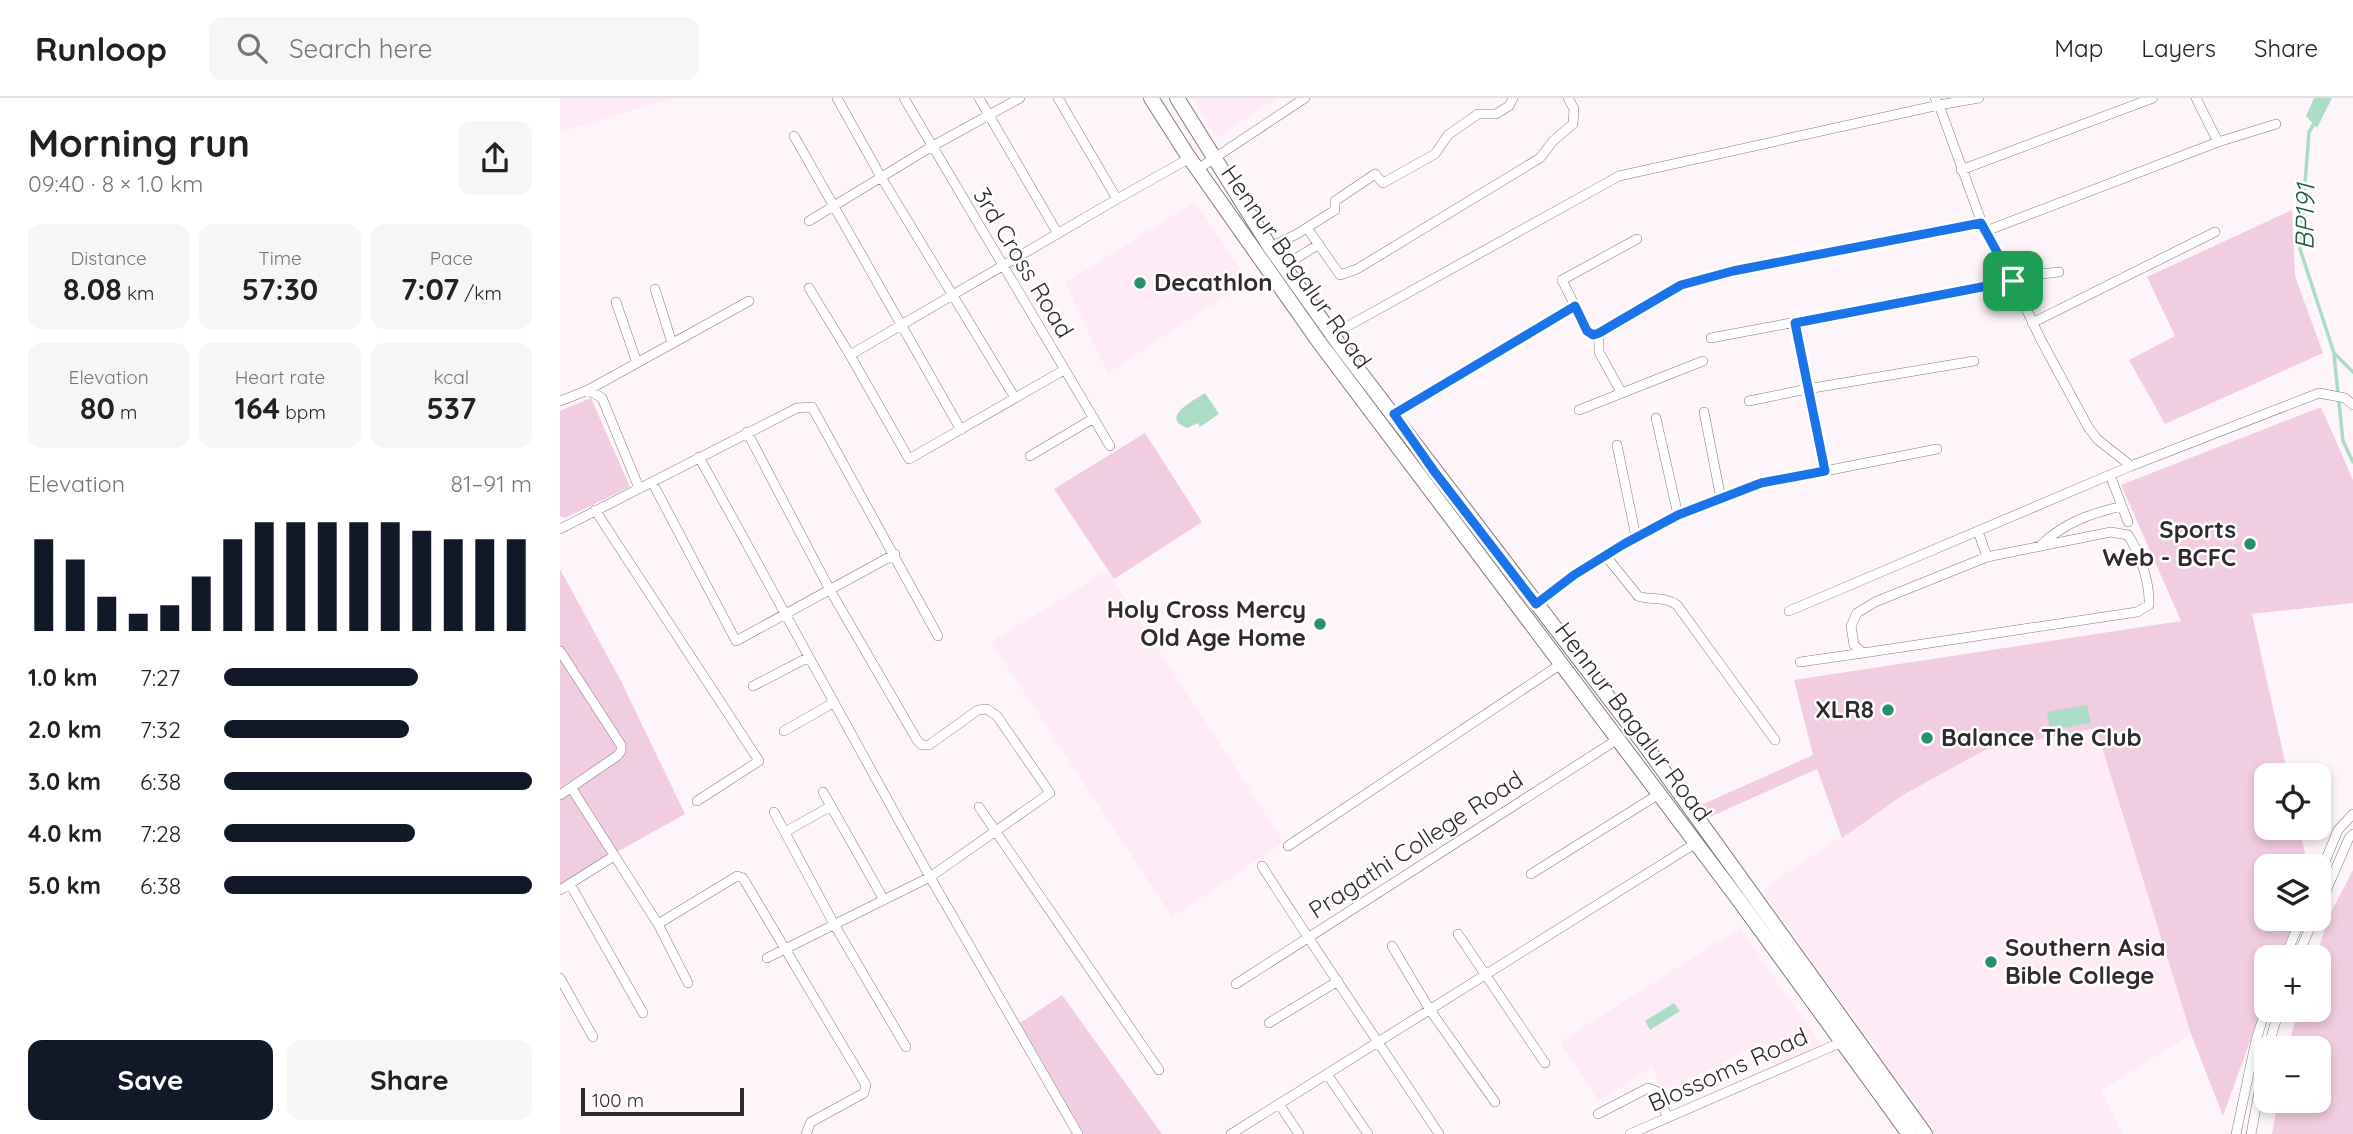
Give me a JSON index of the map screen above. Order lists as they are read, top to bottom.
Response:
{
  "streets": {
    "main road": ["Hennur Bagalur Road"],
    "street": ["3rd Cross Road", "Pragathi College Road", "Blossoms Road"]
  },
  "crossings": [
    ["Hennur Bagalur Road", "Pragathi College Road"],
    ["Hennur Bagalur Road", "Blossoms Road"]
  ],
  "water": ["BP191"],
  "places": [
    "Decathlon",
    "Sports Web - BCFC",
    "Holy Cross Mercy Old Age Home",
    "XLR8",
    "Balance The Club",
    "Southern Asia Bible College"
  ],
  "scale_bar": "100 m",
  "page": {
    "header": "Runloop",
    "search": "Search here",
    "nav": ["Map", "Layers", "Share"],
    "heading": ["Morning run", "09:40 · 8 × 1.0 km"],
    "stats": [
      ["Distance", "8.08 km"],
      ["Time", "57:30"],
      ["Pace", "7:07 /km"],
      ["Elevation", "80 m"],
      ["Heart rate", "164 bpm"],
      ["kcal", "537"]
    ],
    "chart": ["Elevation", "81–91 m"],
    "list": [
      {
        "name": "1.0 km",
        "note": "7:27"
      },
      {
        "name": "2.0 km",
        "note": "7:32"
      },
      {
        "name": "3.0 km",
        "note": "6:38"
      },
      {
        "name": "4.0 km",
        "note": "7:28"
      },
      {
        "name": "5.0 km",
        "note": "6:38"
      }
    ],
    "map_buttons": ["+", "−"],
    "buttons": ["Save", "Share"],
    "scale": "100 m"
  }
}
